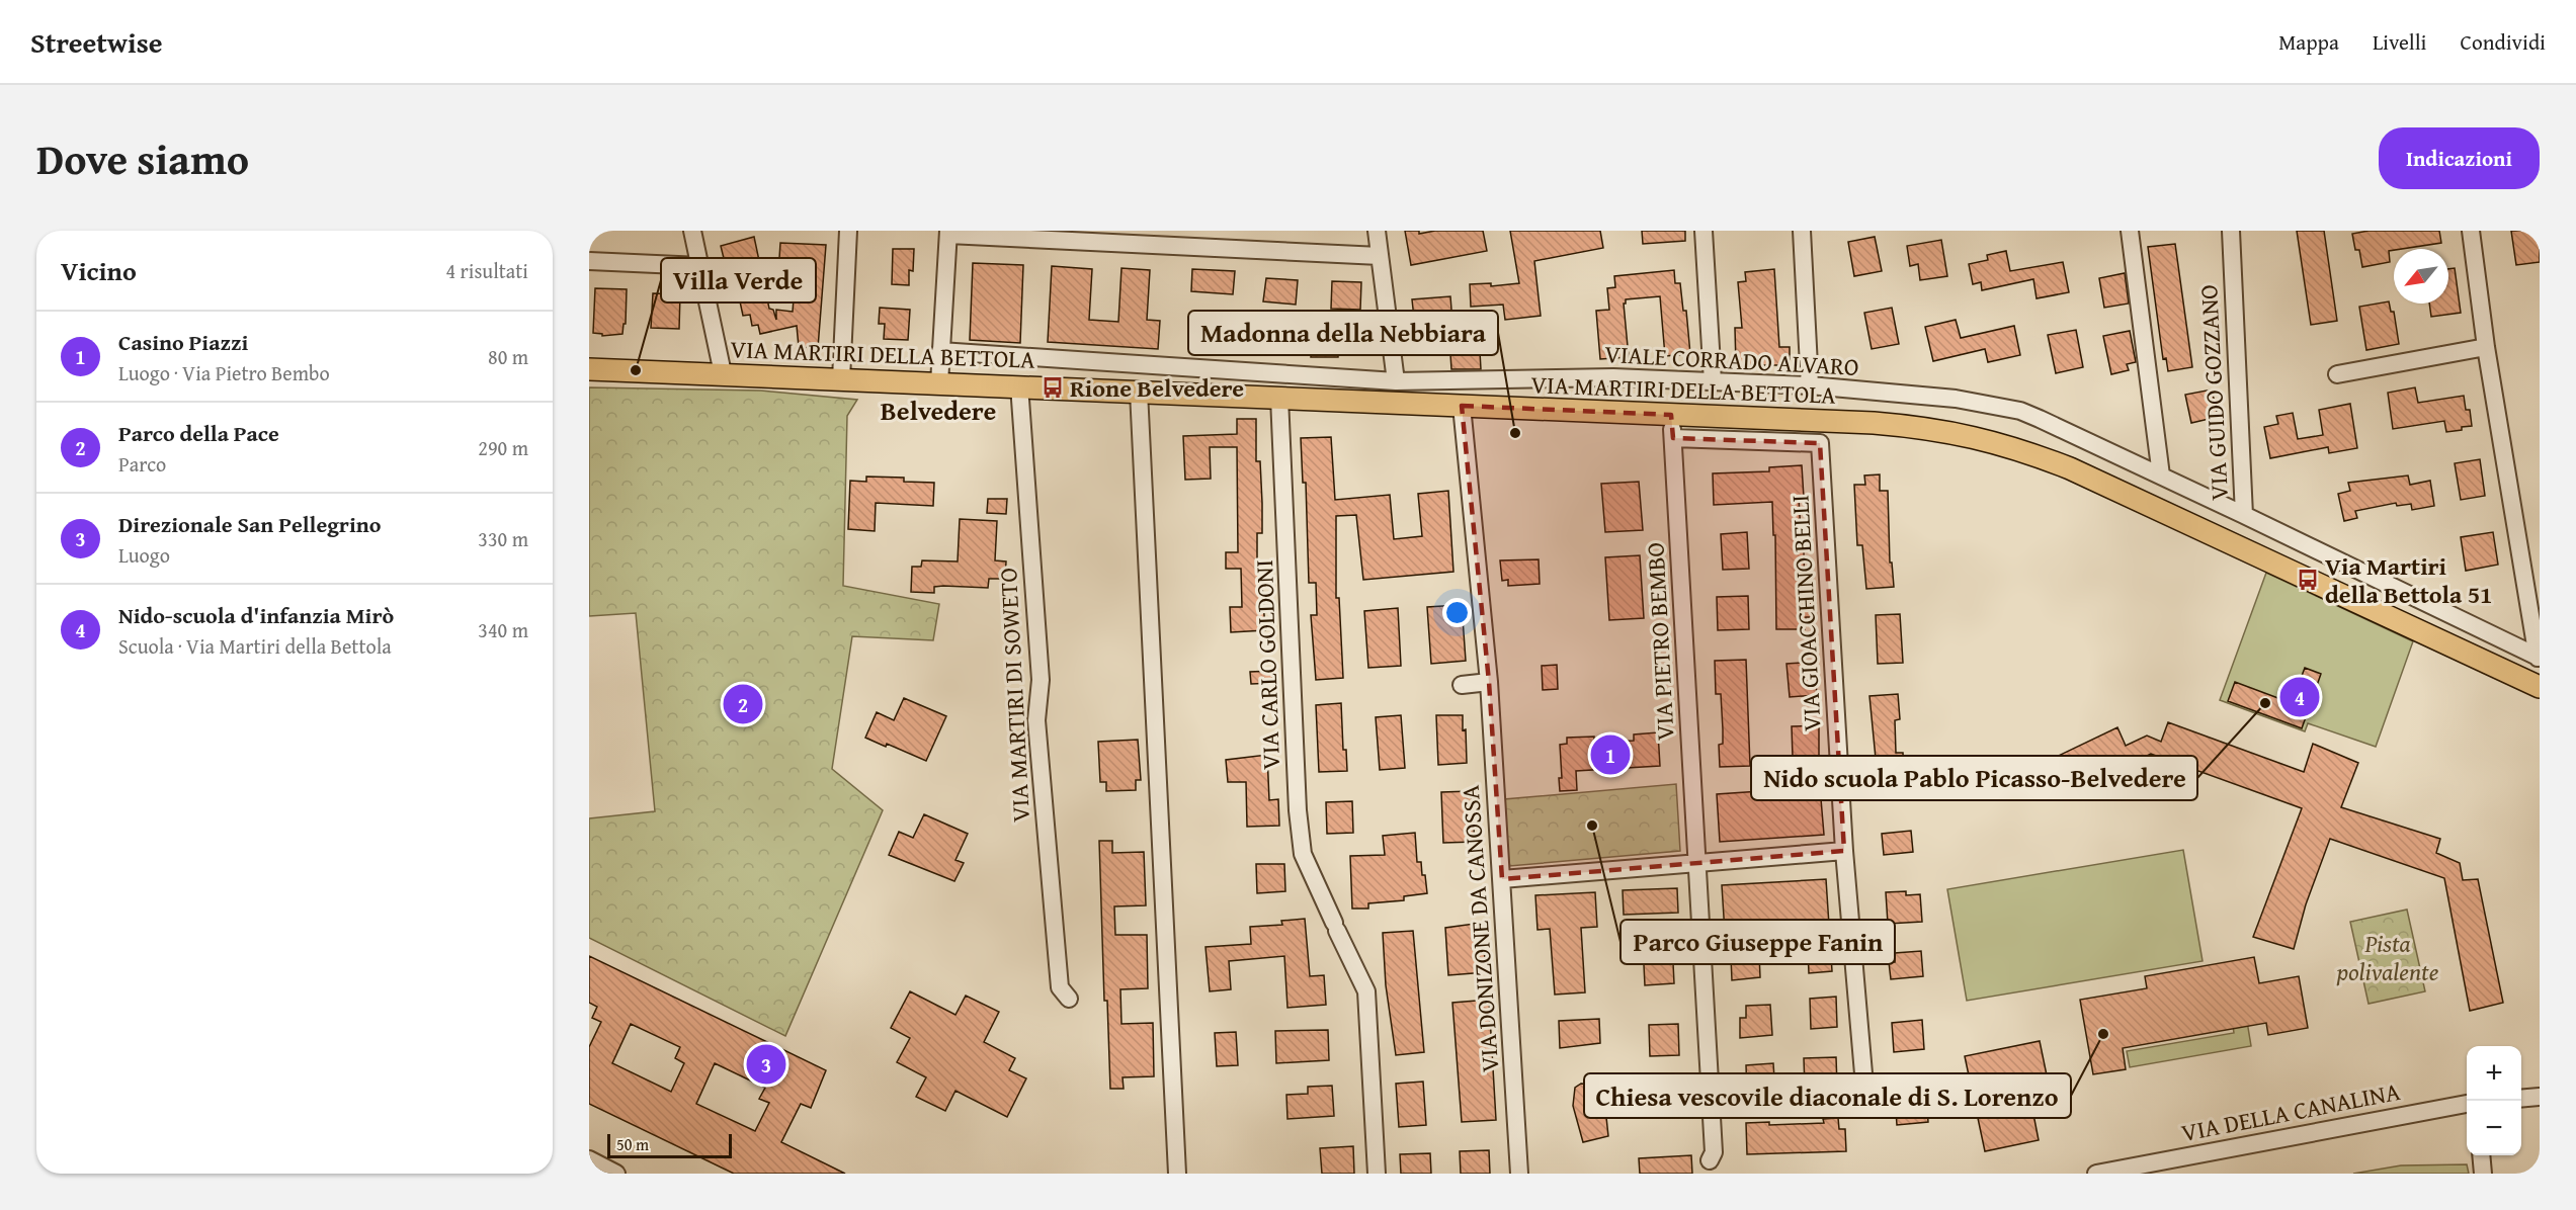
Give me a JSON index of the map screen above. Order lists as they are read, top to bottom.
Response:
{
  "streets": {
    "main road": ["VIA MARTIRI DELLA BETTOLA"],
    "street": [
      "VIALE CORRADO ALVARO",
      "VIA GUIDO GOZZANO",
      "VIA GIOACCHINO BELLI",
      "VIA PIETRO BEMBO",
      "VIA CARLO GOLDONI",
      "VIA MARTIRI DI SOWETO",
      "VIA DONIZONE DA CANOSSA",
      "VIA DELLA CANALINA"
    ]
  },
  "crossings": [
    ["VIA MARTIRI DELLA BETTOLA", "VIA PIETRO BEMBO"],
    ["VIA MARTIRI DELLA BETTOLA", "VIA CARLO GOLDONI"],
    ["VIA MARTIRI DELLA BETTOLA", "VIA MARTIRI DI SOWETO"],
    ["VIA MARTIRI DELLA BETTOLA", "VIA DONIZONE DA CANOSSA"],
    ["VIALE CORRADO ALVARO", "VIA GUIDO GOZZANO"],
    ["VIA GIOACCHINO BELLI", "VIA PIETRO BEMBO"]
  ],
  "districts": ["Belvedere"],
  "parks": ["Pista polivalente"],
  "places": {
    "other": [
      "Villa Verde",
      "Madonna della Nebbiara",
      "Nido scuola Pablo Picasso-Belvedere",
      "Parco Giuseppe Fanin",
      "Chiesa vescovile diaconale di S. Lorenzo"
    ],
    "bus stop": ["Rione Belvedere", "Via Martiri della Bettola 51"]
  },
  "scale_bar": "50 m",
  "north": "bottom left",
  "page": {
    "header": "Streetwise",
    "nav": ["Mappa", "Livelli", "Condividi"],
    "title": "Dove siamo",
    "buttons": "Indicazioni",
    "heading": ["Vicino", "4 risultati"],
    "list": [
      {
        "mark": "1",
        "name": "Casino Piazzi",
        "note": "Luogo · Via Pietro Bembo",
        "value": "80 m"
      },
      {
        "mark": "2",
        "name": "Parco della Pace",
        "note": "Parco",
        "value": "290 m"
      },
      {
        "mark": "3",
        "name": "Direzionale San Pellegrino",
        "note": "Luogo",
        "value": "330 m"
      },
      {
        "mark": "4",
        "name": "Nido-scuola d'infanzia Mirò",
        "note": "Scuola · Via Martiri della Bettola",
        "value": "340 m"
      }
    ],
    "pins": [
      "4",
      "2",
      "1",
      "3"
    ],
    "map_buttons": ["+", "−"],
    "scale": "50 m"
  }
}
